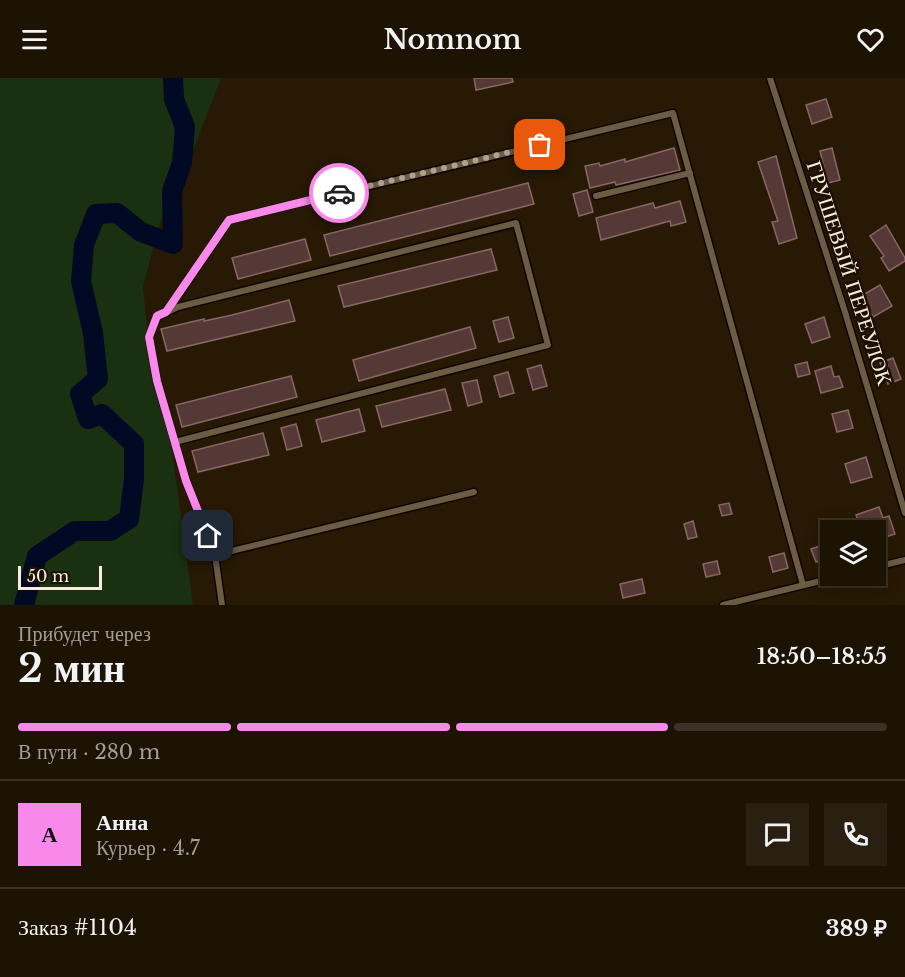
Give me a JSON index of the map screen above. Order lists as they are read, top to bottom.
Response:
{
  "streets": {
    "lane": ["ГРУШЕВЫЙ ПЕРЕУЛОК"]
  },
  "scale_bar": "50 m",
  "page": {
    "header": "Nomnom",
    "scale": "50 m",
    "heading": ["2 мин", "Прибудет через", "18:50–18:55"],
    "panel": [
      "Анна",
      "Курьер · 4.7",
      "Заказ #1104",
      "389 ₽"
    ],
    "bar": "В пути · 280 m",
    "round": "А"
  }
}
